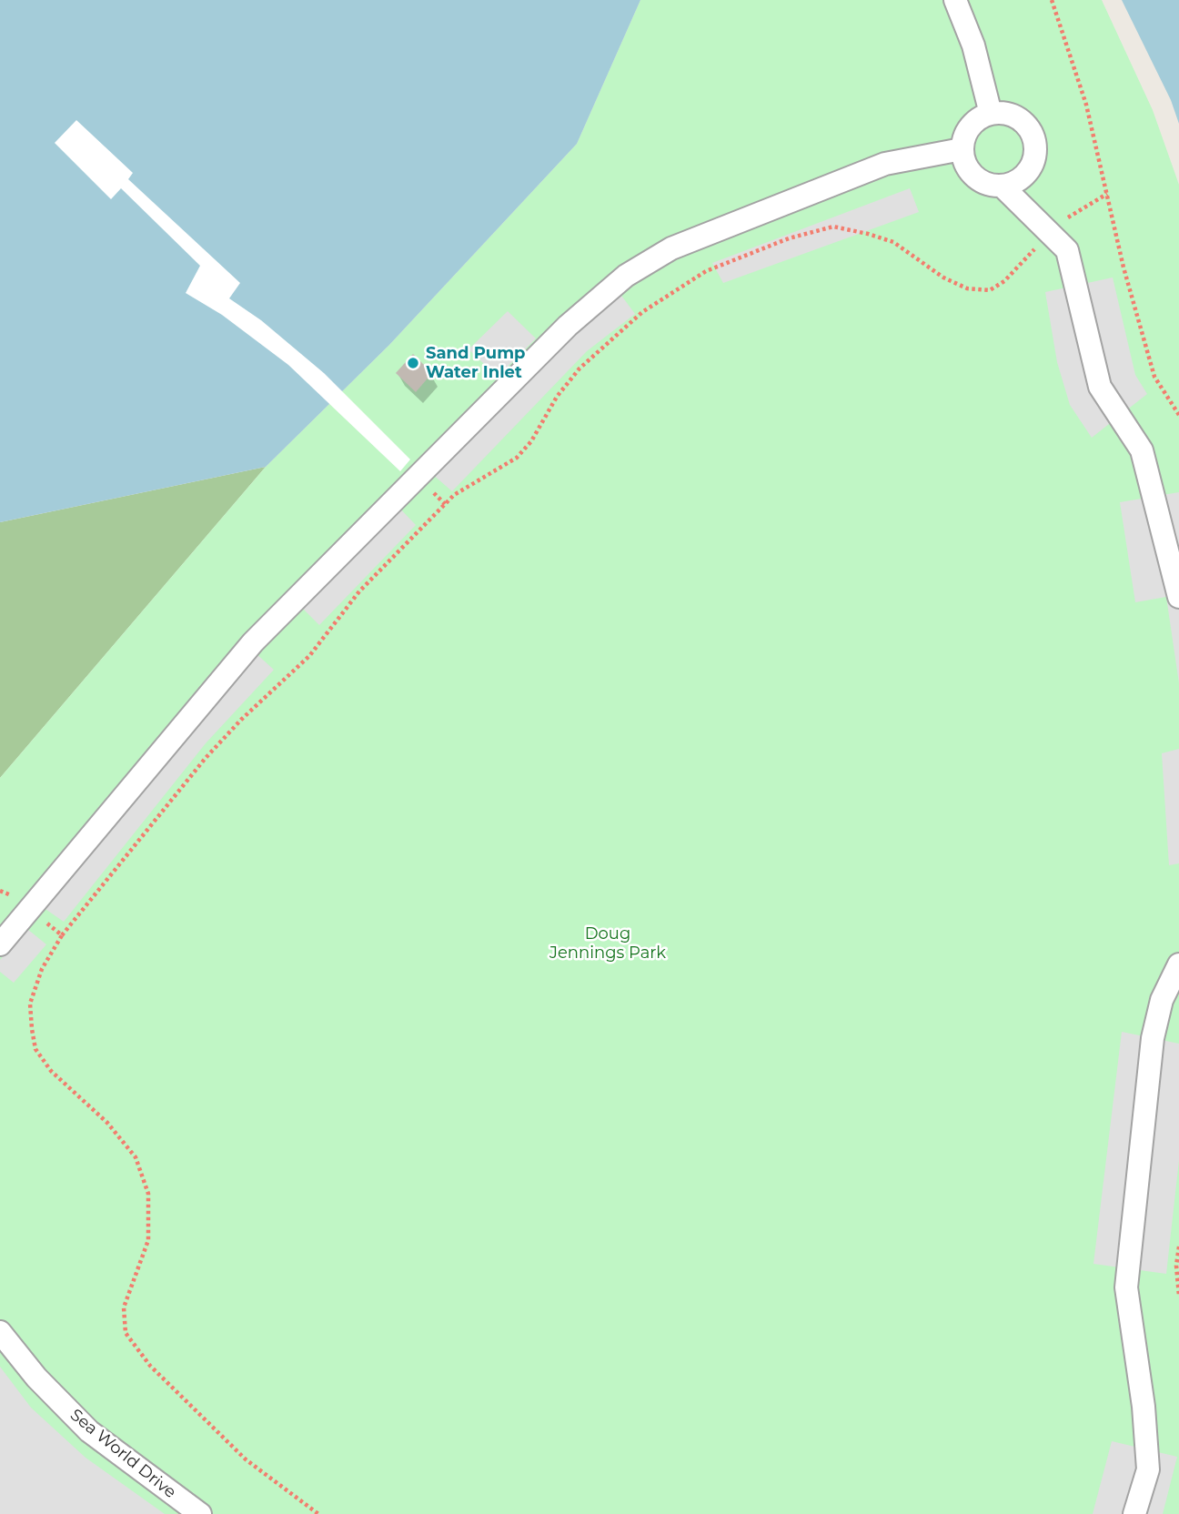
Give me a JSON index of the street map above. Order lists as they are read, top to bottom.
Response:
{
  "streets": {
    "street": ["Sea World Drive"]
  },
  "parks": ["Doug Jennings Park"],
  "places": ["Sand Pump Water Inlet"]
}
